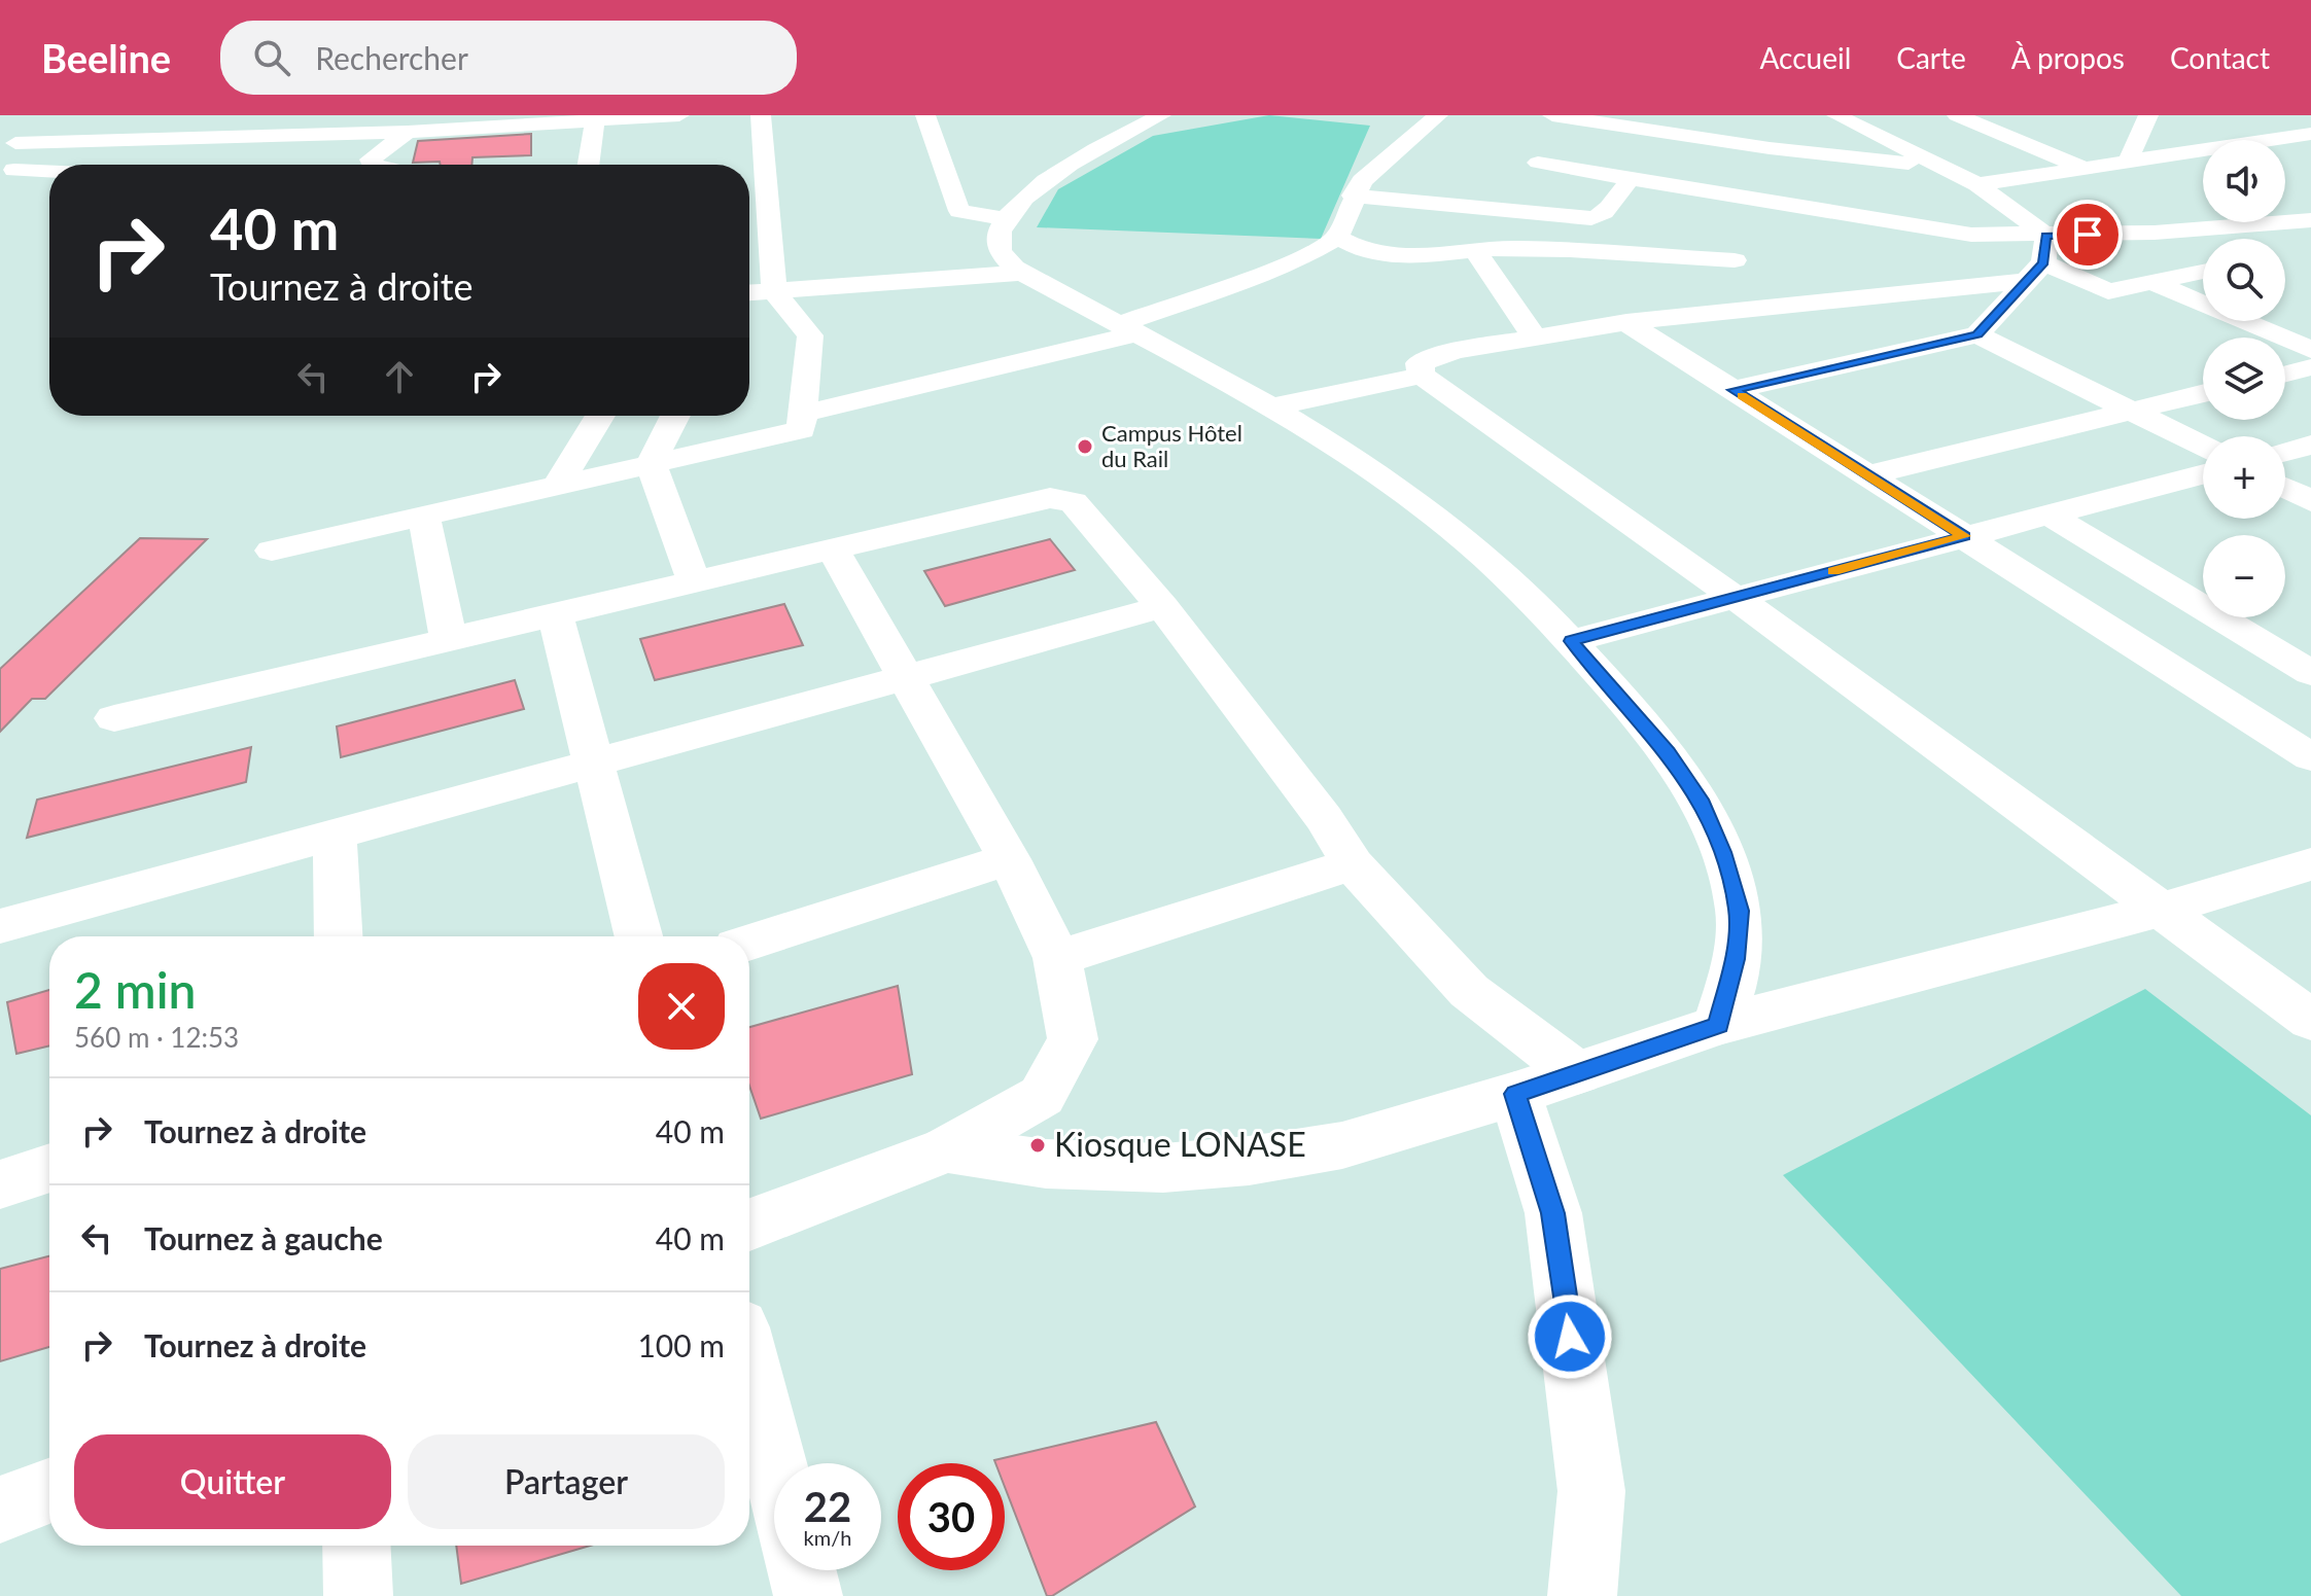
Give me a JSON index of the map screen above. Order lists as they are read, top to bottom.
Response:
{
  "places": ["Campus Hôtel du Rail", "Kiosque LONASE"],
  "page": {
    "header": "Beeline",
    "search": "Rechercher",
    "nav": [
      "Accueil",
      "Carte",
      "À propos",
      "Contact"
    ],
    "map_buttons": ["+", "−"],
    "turn": ["40 m", "Tournez à droite"],
    "heading": ["2 min", "560 m · 12:53"],
    "list": [
      {
        "name": "Tournez à droite",
        "value": "40 m"
      },
      {
        "name": "Tournez à gauche",
        "value": "40 m"
      },
      {
        "name": "Tournez à droite",
        "value": "100 m"
      }
    ],
    "buttons": ["Quitter", "Partager"],
    "speed": "22 km/h",
    "limit": "30"
  }
}
